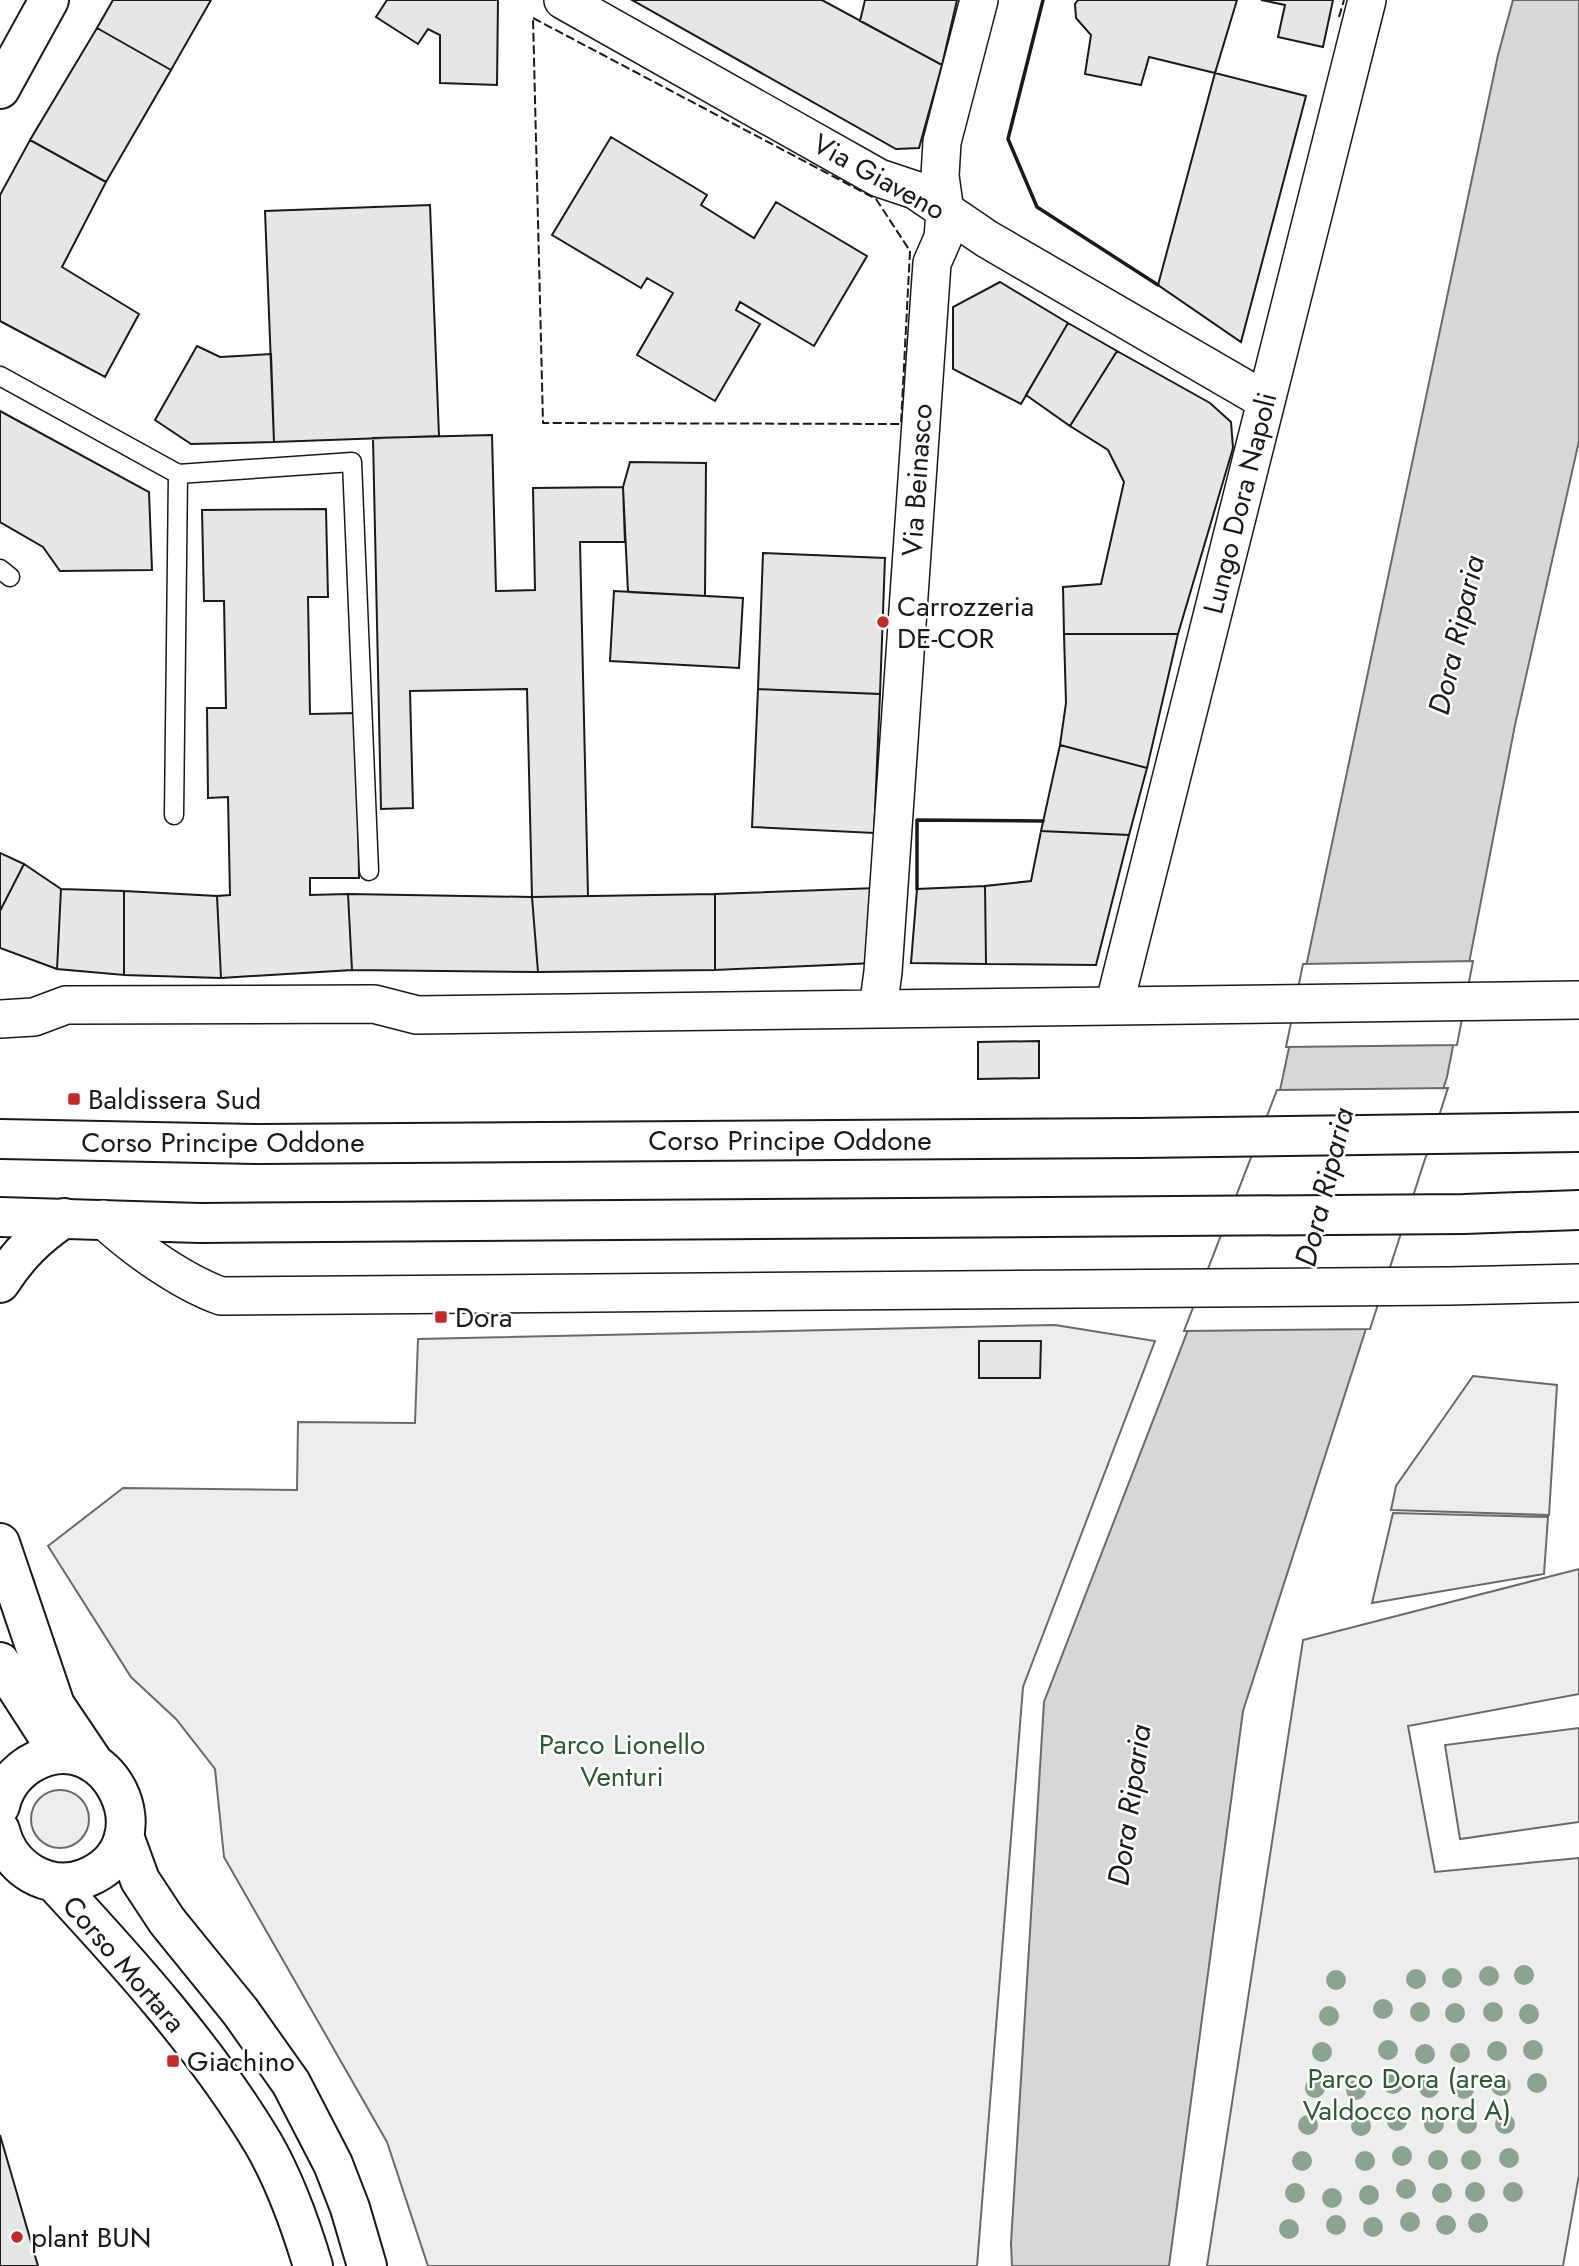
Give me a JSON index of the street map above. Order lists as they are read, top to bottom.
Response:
{
  "streets": {
    "main road": ["Corso Principe Oddone", "Corso Mortara"],
    "street": ["Via Giaveno", "Via Beinasco", "Lungo Dora Napoli"]
  },
  "crossings": [
    ["Via Giaveno", "Via Beinasco"],
    ["Via Giaveno", "Lungo Dora Napoli"]
  ],
  "water": ["Dora Riparia"],
  "parks": ["Parco Lionello Venturi", "Parco Dora (area Valdocco nord A)"],
  "places": {
    "other": ["Carrozzeria DE-COR", "plant BUN"],
    "transit": ["Baldissera Sud", "Dora", "Giachino"]
  }
}
